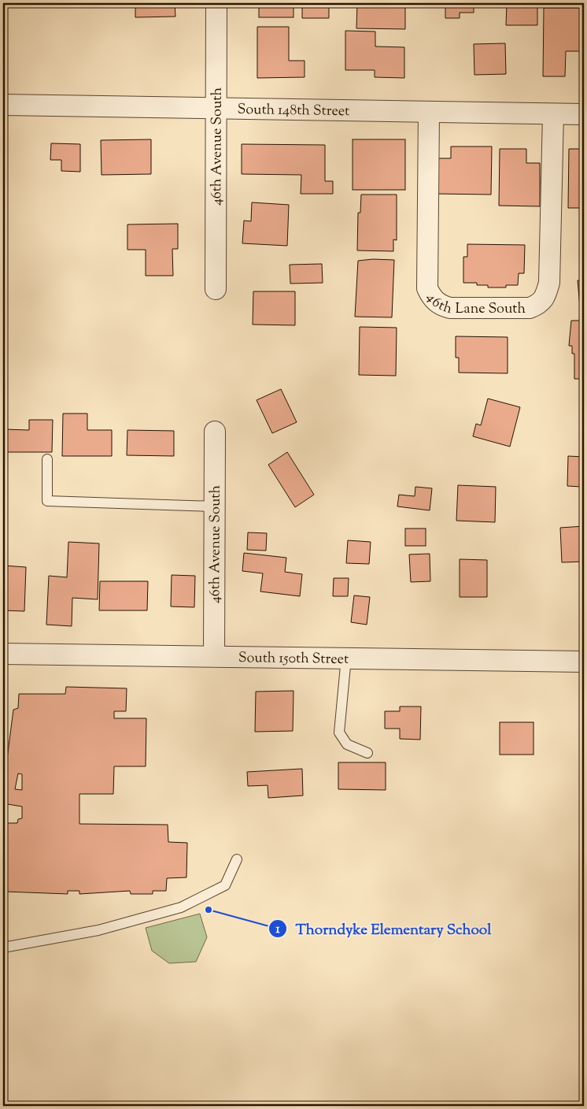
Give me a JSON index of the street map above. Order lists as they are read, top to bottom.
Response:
{
  "streets": {
    "street": [
      "South 148th Street",
      "46th Avenue South",
      "46th Lane South",
      "South 150th Street"
    ]
  },
  "crossings": [
    ["South 148th Street", "46th Avenue South"],
    ["South 148th Street", "46th Lane South"],
    ["46th Avenue South", "South 150th Street"]
  ],
  "places": ["Thorndyke Elementary School"]
}
